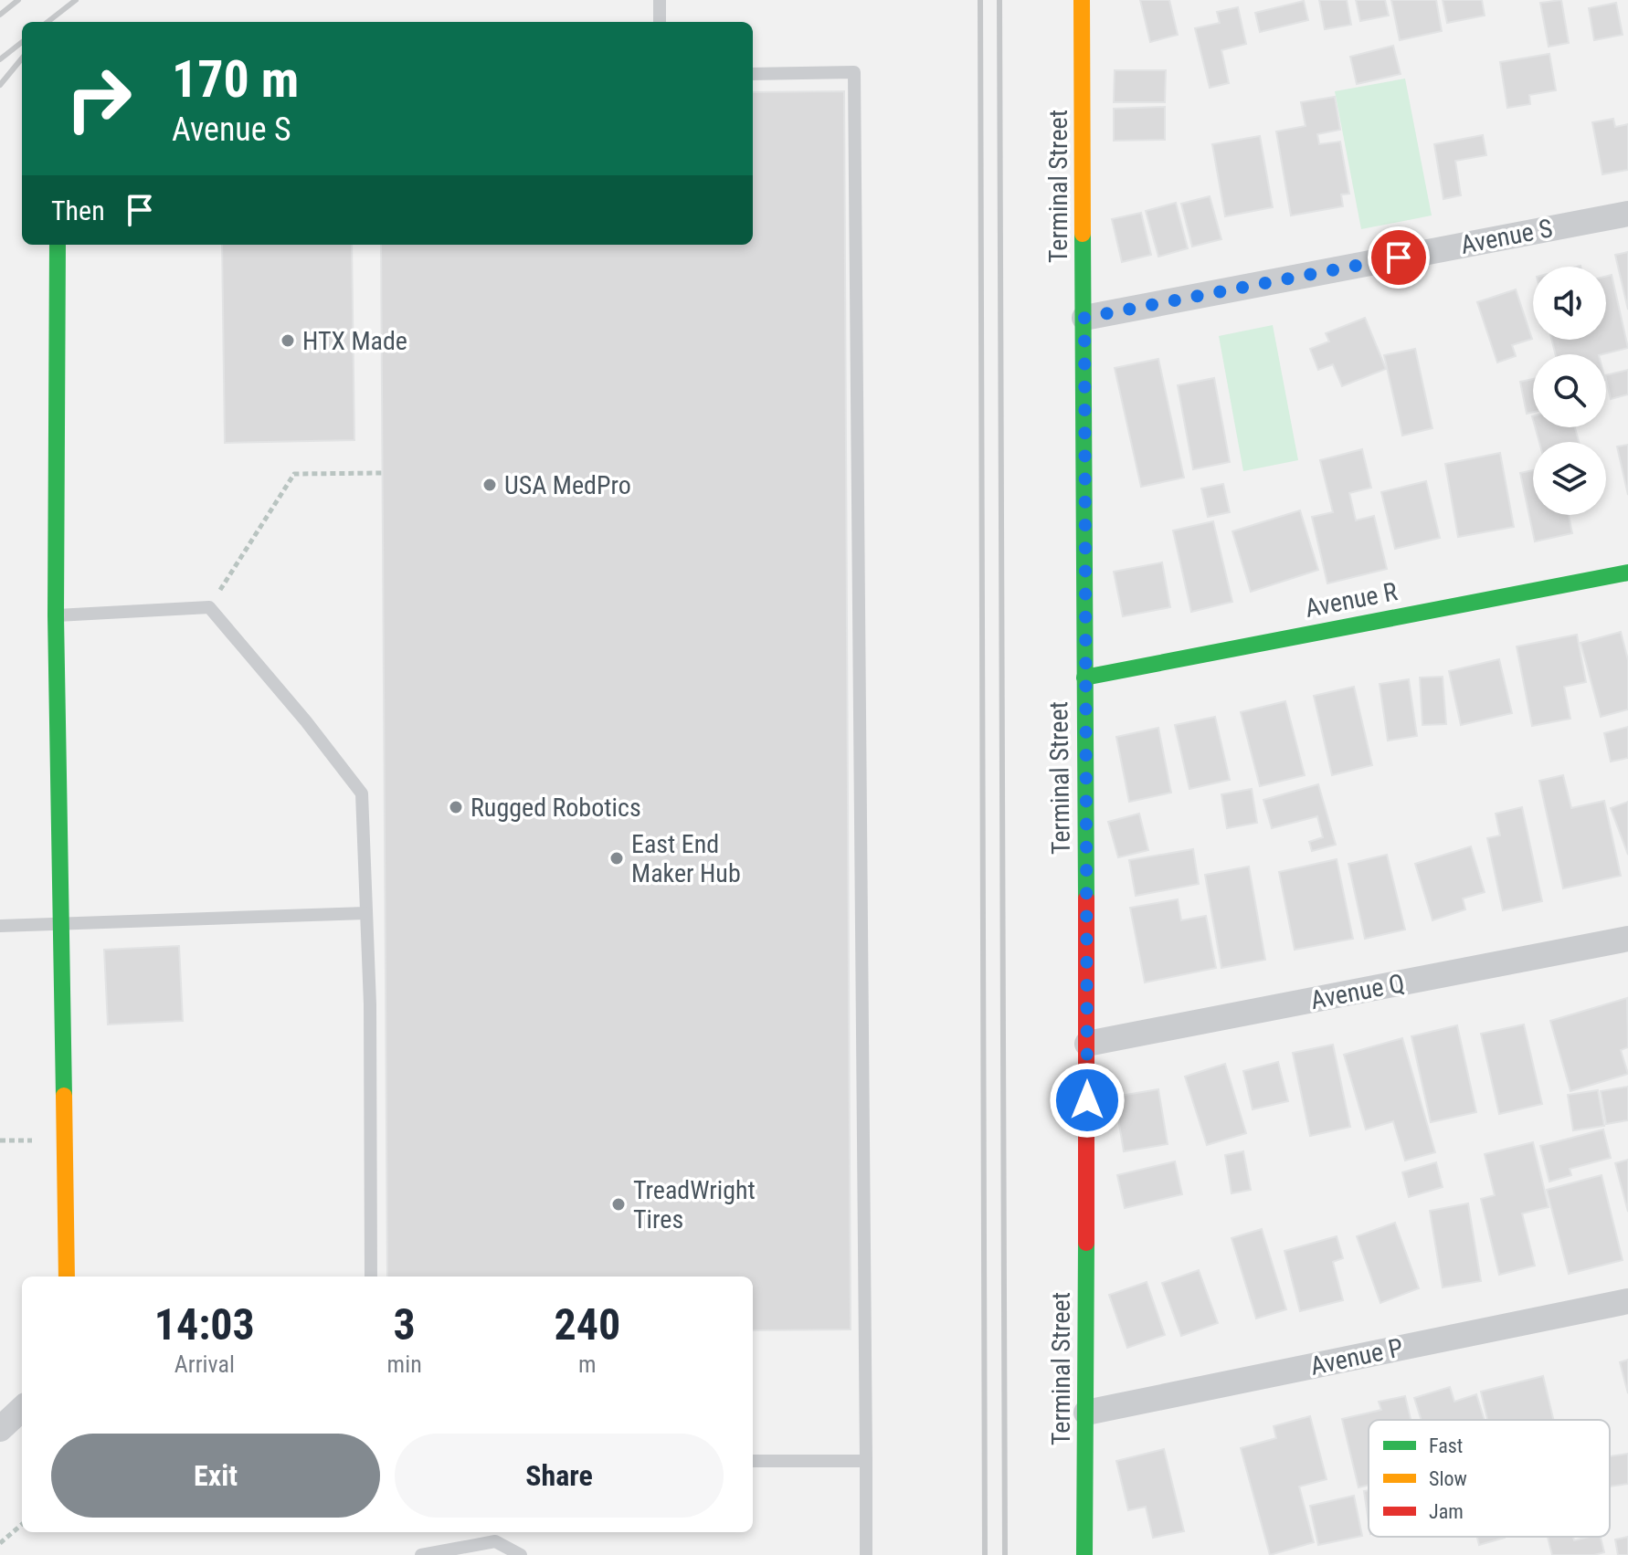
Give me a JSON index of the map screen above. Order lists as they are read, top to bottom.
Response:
{
  "streets": {
    "street": [
      "Terminal Street",
      "Avenue S",
      "Avenue R",
      "Avenue Q",
      "Avenue P"
    ]
  },
  "crossings": [
    ["Terminal Street", "Avenue S"],
    ["Terminal Street", "Avenue R"],
    ["Terminal Street", "Avenue Q"],
    ["Terminal Street", "Avenue P"]
  ],
  "places": [
    "HTX Made",
    "USA MedPro",
    "Rugged Robotics",
    "East End Maker Hub",
    "TreadWright Tires"
  ],
  "legend": ["Fast", "Slow", "Jam"],
  "page": {
    "turn": ["170 m", "Avenue S"],
    "then": "Then",
    "eta": [
      "14:03",
      "Arrival",
      "3",
      "min",
      "240",
      "m"
    ],
    "buttons": ["Exit", "Share"]
  }
}
